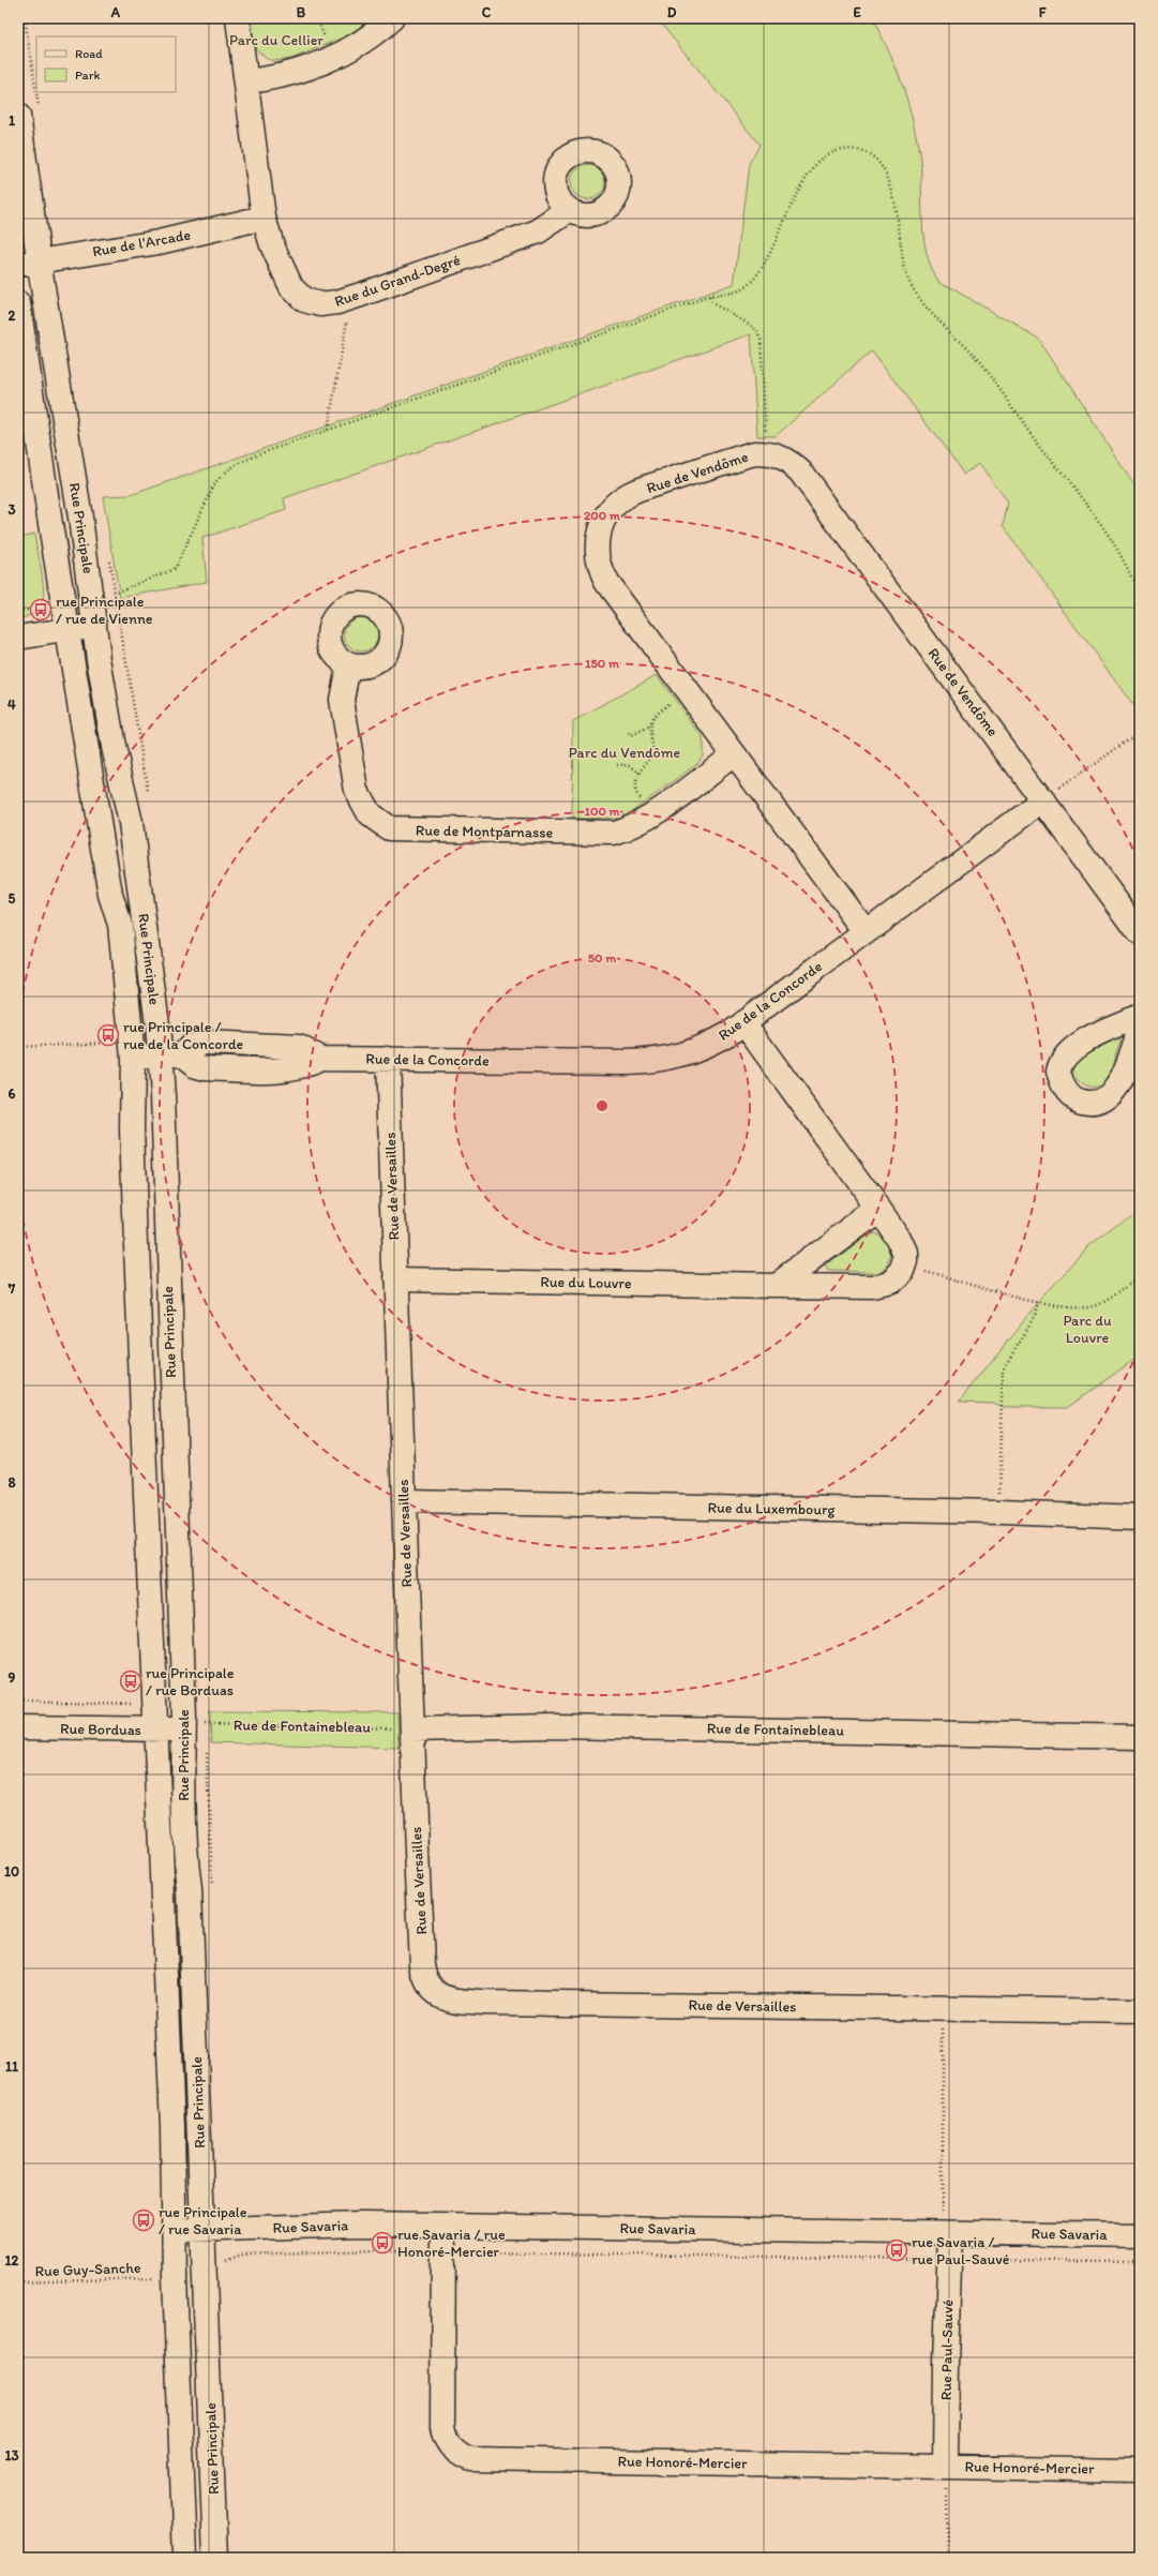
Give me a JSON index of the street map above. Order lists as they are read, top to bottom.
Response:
{
  "streets": {
    "street": [
      "Rue de l'Arcade",
      "Rue du Grand-Degré",
      "Rue de Vendôme",
      "Rue Principale",
      "Rue de Montparnasse",
      "Rue de la Concorde",
      "Rue de Versailles",
      "Rue du Louvre",
      "Rue du Luxembourg",
      "Rue de Fontainebleau",
      "Rue Borduas",
      "Rue Savaria",
      "Rue Paul-Sauvé",
      "Rue Honoré-Mercier"
    ],
    "path": ["Rue Guy-Sanche"]
  },
  "crossings": [
    ["Rue de l'Arcade", "Rue du Grand-Degré"],
    ["Rue de l'Arcade", "Rue Principale"],
    ["Rue de Vendôme", "Rue de Montparnasse"],
    ["Rue de Vendôme", "Rue de la Concorde"],
    ["Rue Principale", "Rue de la Concorde"],
    ["Rue Principale", "Rue de Fontainebleau"],
    ["Rue Principale", "Rue Borduas"],
    ["Rue Principale", "Rue Savaria"],
    ["Rue de la Concorde", "Rue de Versailles"],
    ["Rue de la Concorde", "Rue du Louvre"],
    ["Rue de Versailles", "Rue du Louvre"],
    ["Rue de Versailles", "Rue du Luxembourg"],
    ["Rue de Versailles", "Rue de Fontainebleau"],
    ["Rue de Fontainebleau", "Rue Borduas"],
    ["Rue Savaria", "Rue Paul-Sauvé"],
    ["Rue Savaria", "Rue Honoré-Mercier"],
    ["Rue Paul-Sauvé", "Rue Honoré-Mercier"]
  ],
  "parks": ["Parc du Cellier", "Parc du Vendôme", "Parc du Louvre"],
  "places": {
    "bus stop": [
      "rue Principale / rue de Vienne",
      "rue Principale / rue de la Concorde",
      "rue Principale / rue Borduas",
      "rue Principale / rue Savaria",
      "rue Savaria / rue Honoré-Mercier",
      "rue Savaria / rue Paul-Sauvé"
    ]
  },
  "legend": ["Road", "Park"],
  "grid": {
    "columns": [
      "A",
      "B",
      "C",
      "D",
      "E",
      "F"
    ],
    "rows": [
      "1",
      "2",
      "3",
      "4",
      "5",
      "6",
      "7",
      "8",
      "9",
      "10",
      "11",
      "12",
      "13"
    ]
  },
  "rings": [
    "200 m",
    "150 m",
    "100 m",
    "50 m"
  ]
}
